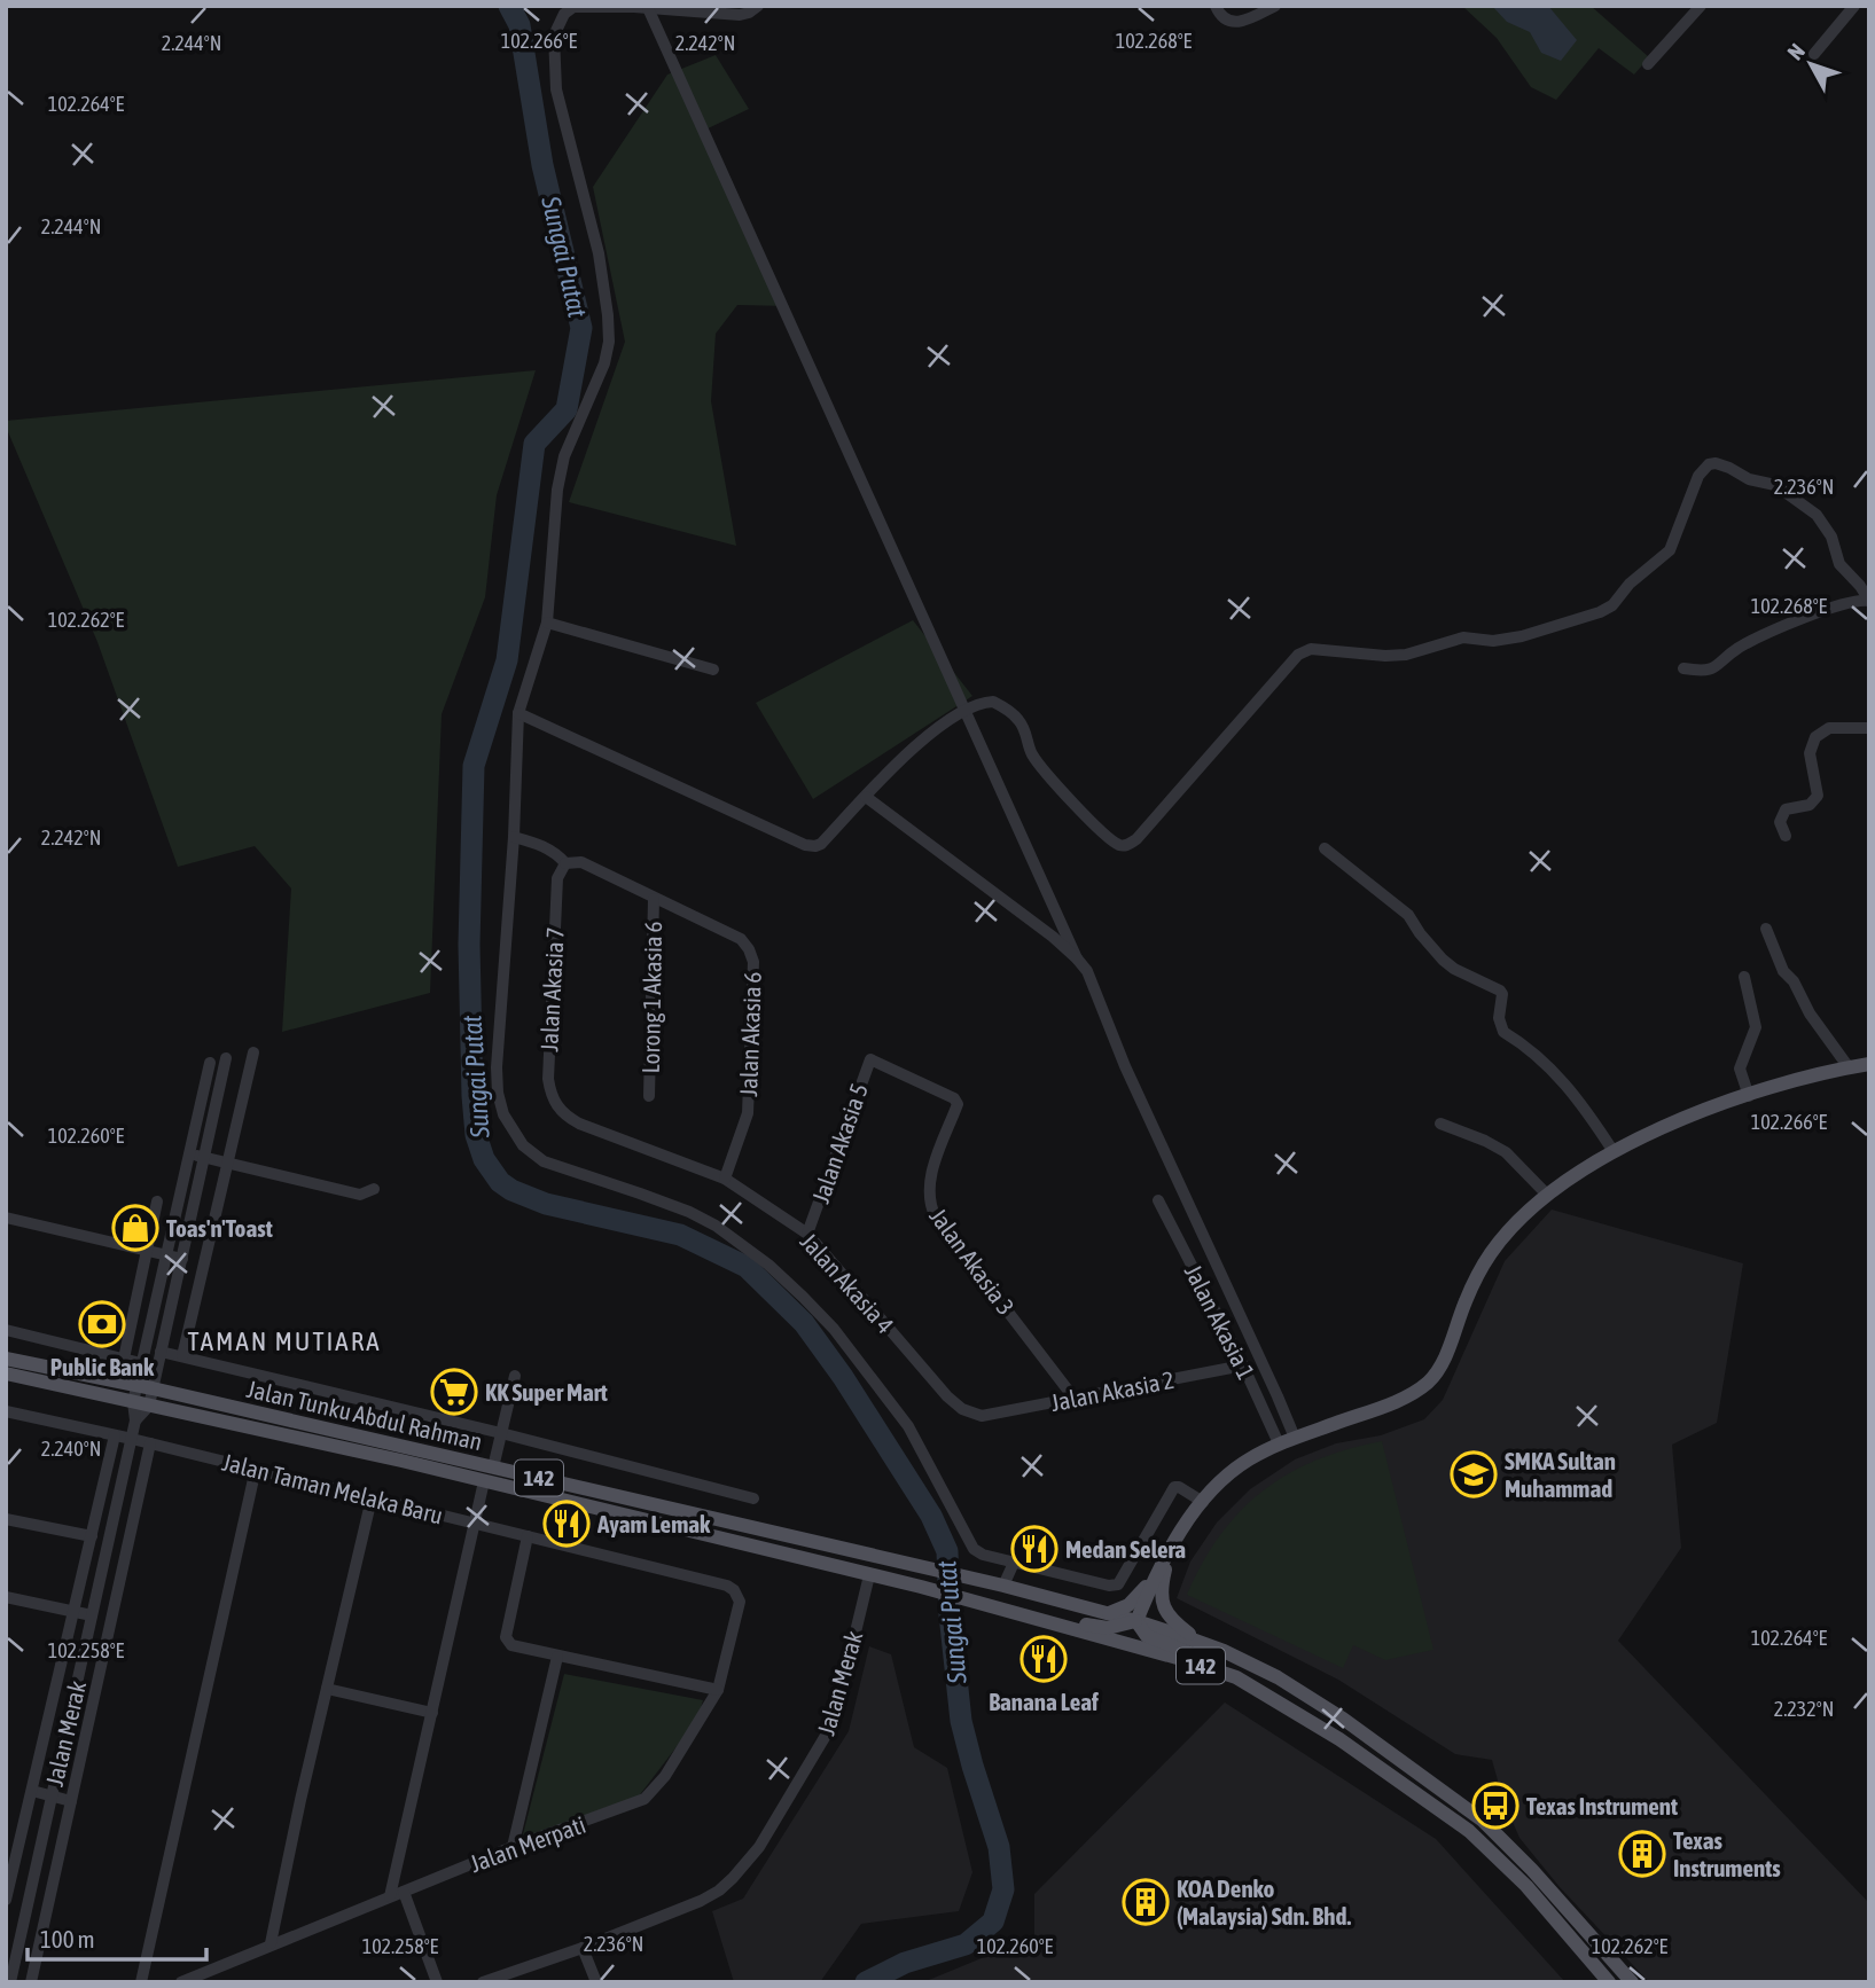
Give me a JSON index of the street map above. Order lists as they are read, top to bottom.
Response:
{
  "streets": {
    "main road": ["Jalan Tunku Abdul Rahman", "142"],
    "street": [
      "Jalan Akasia 7",
      "Lorong 1 Akasia 6",
      "Jalan Akasia 6",
      "Jalan Akasia 5",
      "Jalan Akasia 3",
      "Jalan Akasia 4",
      "Jalan Akasia 1",
      "Jalan Akasia 2",
      "Jalan Taman Melaka Baru",
      "Jalan Merak",
      "Jalan Merpati"
    ]
  },
  "crossings": [
    ["Jalan Akasia 7", "Jalan Akasia 6"],
    ["Jalan Akasia 7", "Jalan Akasia 4"],
    ["Lorong 1 Akasia 6", "Jalan Akasia 6"],
    ["Jalan Akasia 6", "Jalan Akasia 4"],
    ["Jalan Akasia 5", "Jalan Akasia 3"],
    ["Jalan Akasia 5", "Jalan Akasia 4"],
    ["Jalan Akasia 3", "Jalan Akasia 2"],
    ["Jalan Akasia 4", "Jalan Akasia 2"],
    ["Jalan Akasia 1", "Jalan Akasia 2"],
    ["Jalan Tunku Abdul Rahman", "Jalan Merak"],
    ["Jalan Taman Melaka Baru", "Jalan Merak"],
    ["Jalan Taman Melaka Baru", "Jalan Merpati"]
  ],
  "districts": ["TAMAN MUTIARA"],
  "water": ["Sungai Putat"],
  "places": {
    "shop": ["Toas'n'Toast"],
    "bank": ["Public Bank"],
    "supermarket": ["KK Super Mart"],
    "school or university": ["SMKA Sultan Muhammad"],
    "restaurant": ["Ayam Lemak", "Medan Selera", "Banana Leaf"],
    "bus stop": ["Texas Instrument"],
    "building": ["Texas Instruments", "KOA Denko (Malaysia) Sdn. Bhd."]
  },
  "scale_bar": "100 m",
  "north": "top left",
  "coordinates": [
    "102.266°E",
    "102.268°E",
    "2.244°N",
    "2.242°N",
    "102.264°E",
    "2.236°N",
    "102.262°E",
    "102.260°E",
    "2.240°N",
    "102.258°E",
    "2.232°N"
  ]
}
